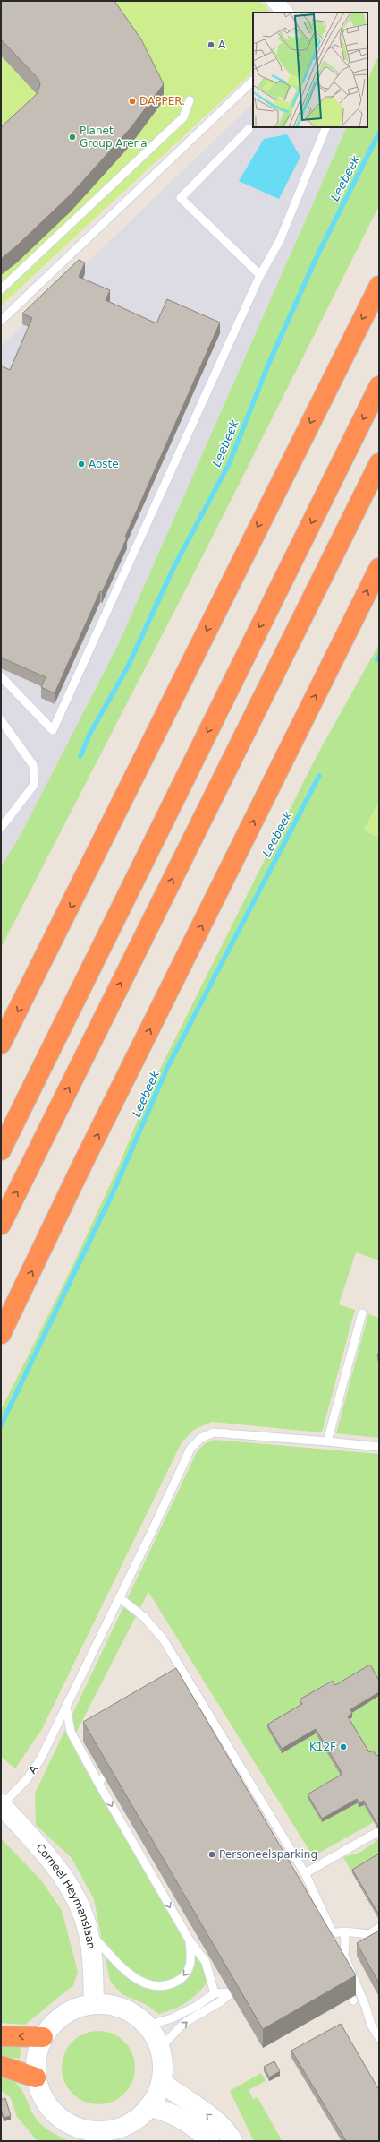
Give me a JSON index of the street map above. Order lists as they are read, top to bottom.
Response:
{
  "streets": {
    "street": ["Corneel Heymanslaan"],
    "lane": ["A"]
  },
  "crossings": [
    ["A", "Corneel Heymanslaan"]
  ],
  "water": ["Leebeek"],
  "places": [
    "A",
    "DAPPER.",
    "Planet Group Arena",
    "Aoste",
    "K12F",
    "Personeelsparking"
  ]
}
